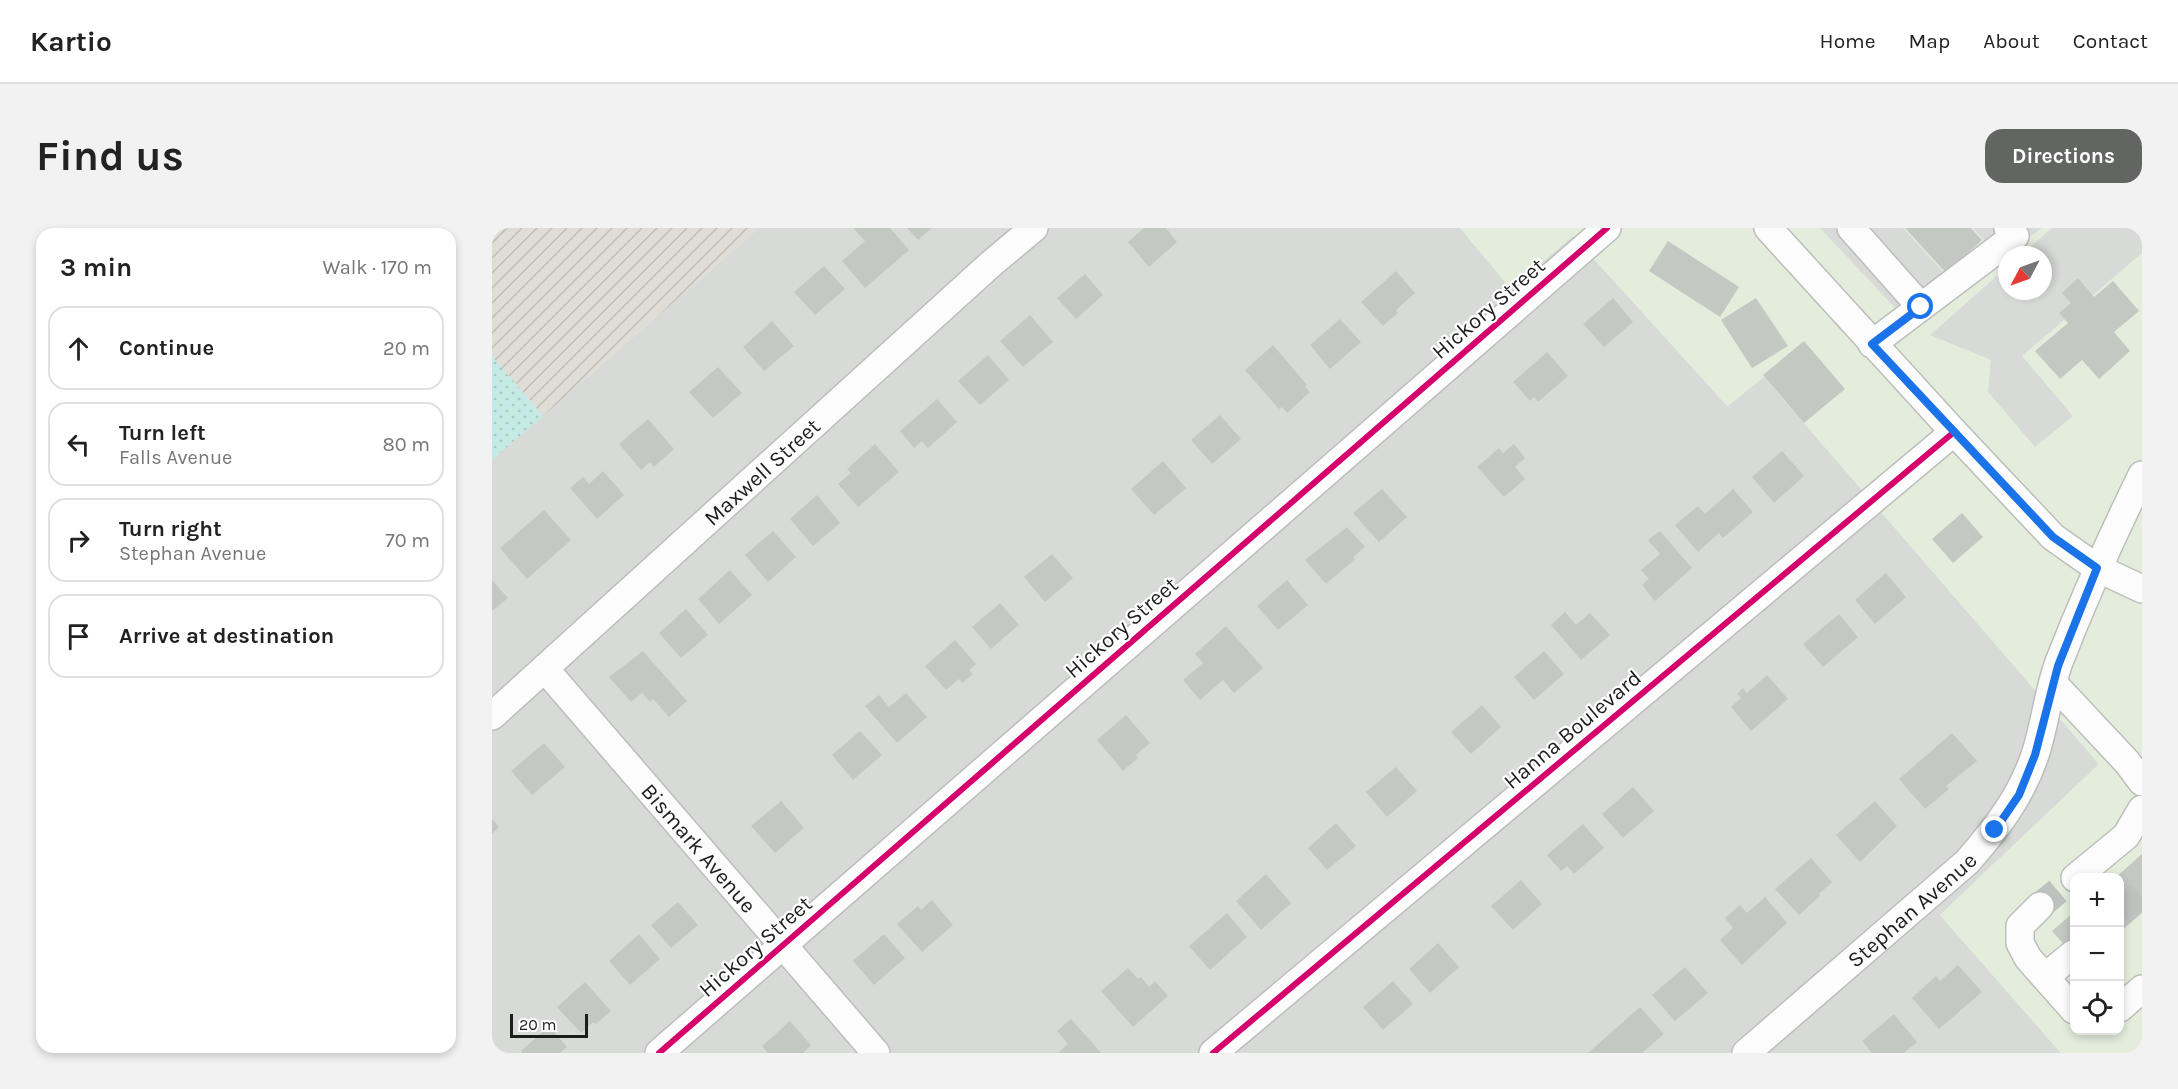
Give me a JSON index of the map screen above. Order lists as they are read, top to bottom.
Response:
{
  "streets": {
    "street": [
      "Hickory Street",
      "Maxwell Street",
      "Hanna Boulevard",
      "Bismark Avenue",
      "Stephan Avenue"
    ]
  },
  "crossings": [
    ["Hickory Street", "Bismark Avenue"],
    ["Maxwell Street", "Bismark Avenue"]
  ],
  "scale_bar": "20 m",
  "north": "bottom left",
  "page": {
    "header": "Kartio",
    "nav": [
      "Home",
      "Map",
      "About",
      "Contact"
    ],
    "buttons": "Directions",
    "title": "Find us",
    "heading": ["3 min", "Walk · 170 m"],
    "list": [
      ["Continue", "20 m"],
      ["Turn left", "Falls Avenue", "80 m"],
      ["Turn right", "Stephan Avenue", "70 m"],
      "Arrive at destination"
    ],
    "map_buttons": ["+", "−"],
    "scale": "20 m"
  }
}
